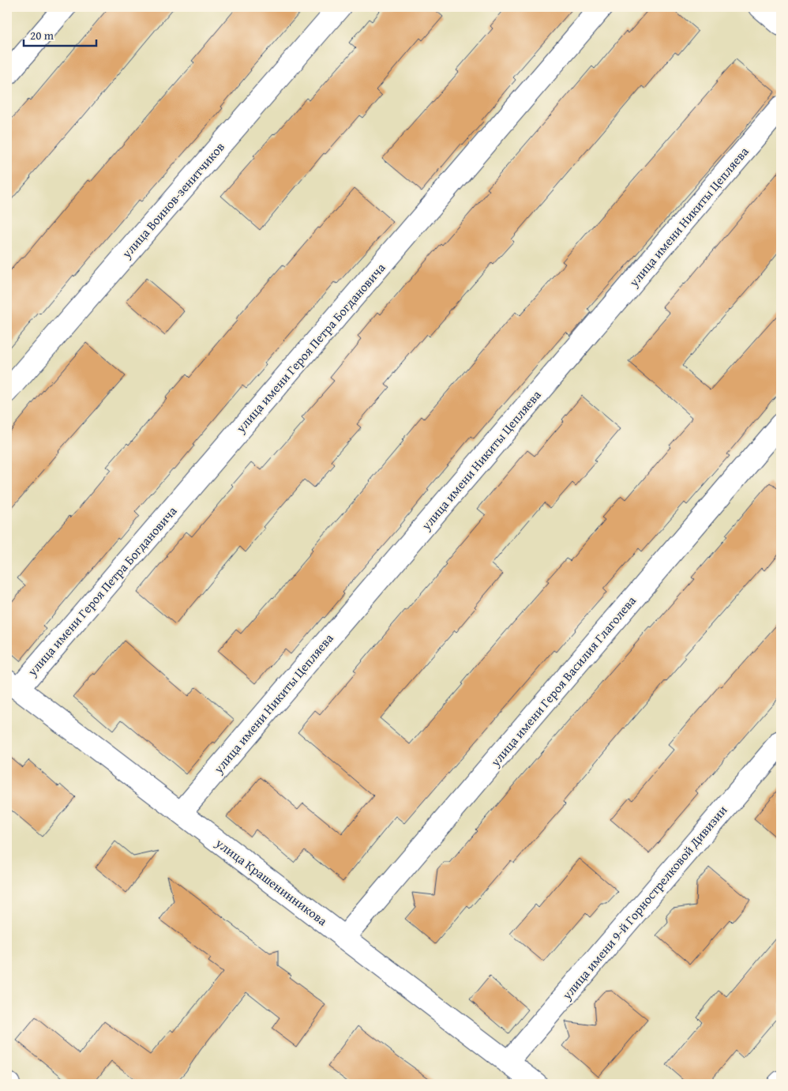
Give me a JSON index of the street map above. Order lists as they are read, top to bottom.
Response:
{
  "streets": {
    "street": [
      "улица Воинов-зенитчиков",
      "улица имени Никиты Цепляева",
      "улица имени Героя Петра Богдановича",
      "улица имени Героя Василия Глаголева",
      "улица Крашенинникова",
      "улица имени 9-й Горнострелковой Дивизии"
    ]
  },
  "crossings": [
    ["улица имени Никиты Цепляева", "улица Крашенинникова"],
    ["улица имени Героя Петра Богдановича", "улица Крашенинникова"],
    ["улица имени Героя Василия Глаголева", "улица Крашенинникова"],
    ["улица Крашенинникова", "улица имени 9-й Горнострелковой Дивизии"]
  ],
  "scale_bar": "20 m"
}
